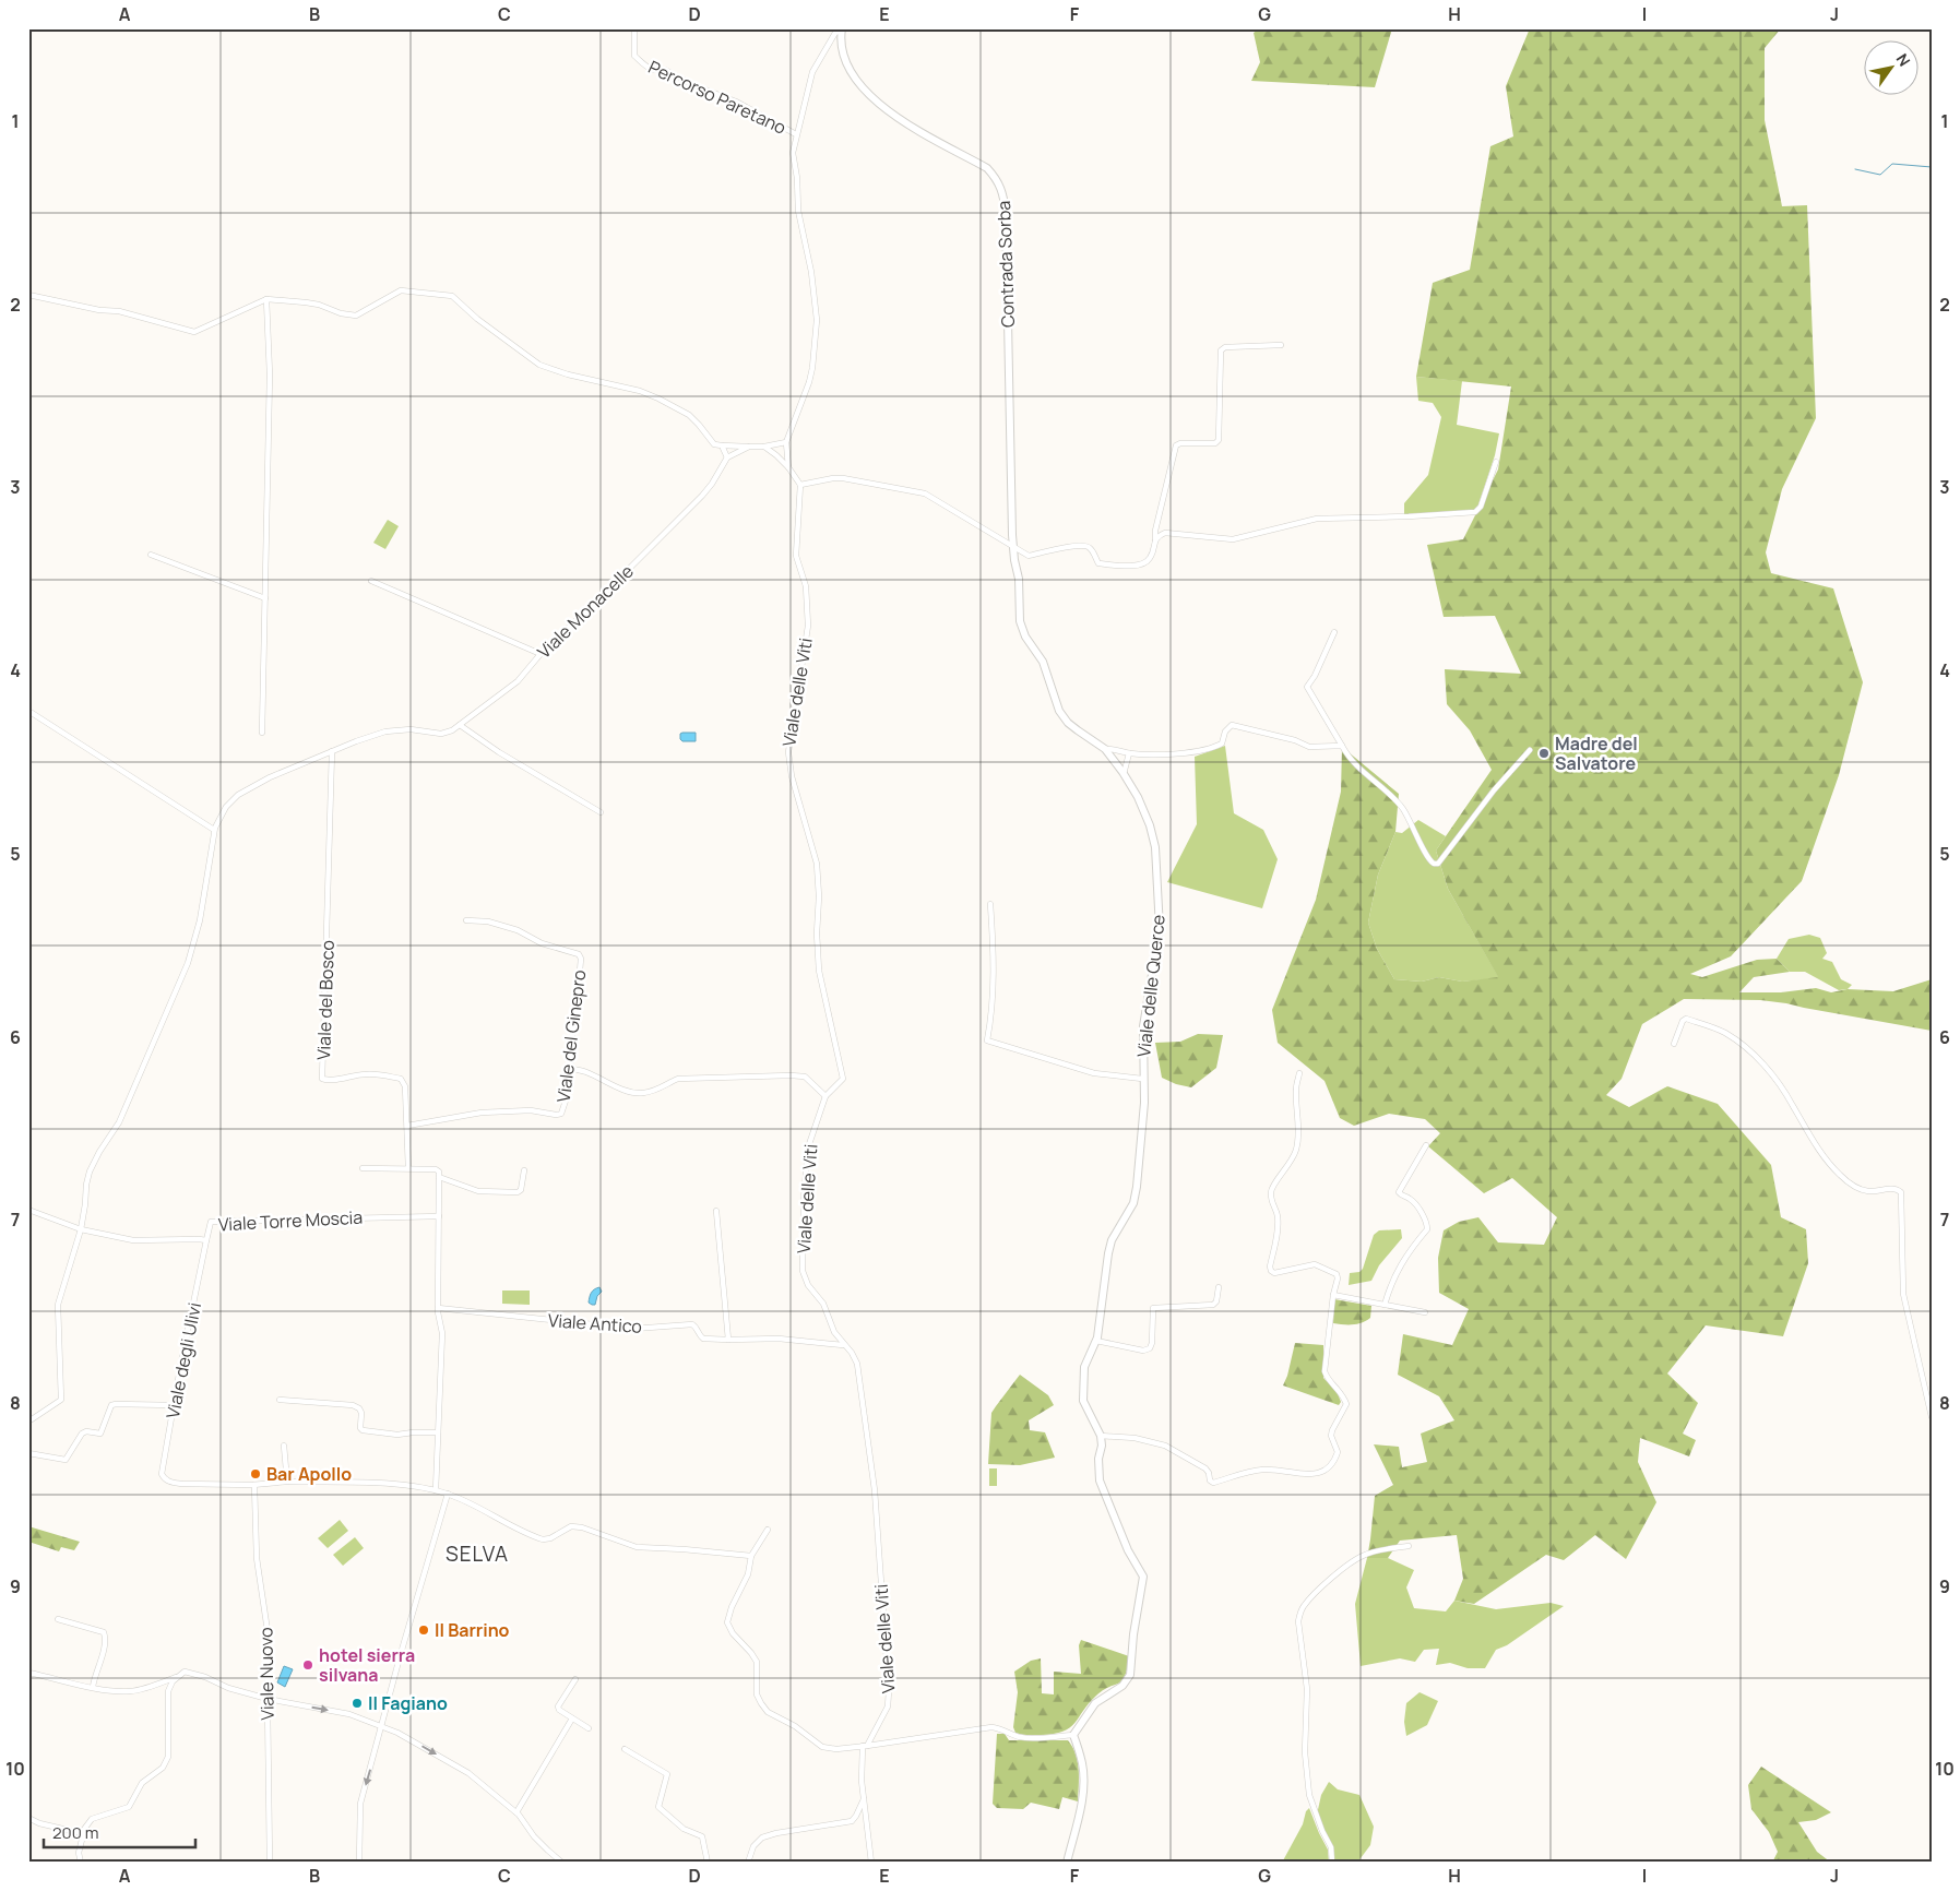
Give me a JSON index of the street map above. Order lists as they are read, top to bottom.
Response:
{
  "streets": {
    "street": [
      "Percorso Paretano",
      "Contrada Sorba",
      "Viale Monacelle",
      "Viale delle Viti",
      "Viale delle Querce",
      "Viale del Bosco",
      "Viale del Ginepro",
      "Viale Torre Moscia",
      "Viale Antico",
      "Viale degli Ulivi",
      "Viale Nuovo"
    ]
  },
  "crossings": [
    ["Contrada Sorba", "Viale delle Querce"],
    ["Viale Monacelle", "Viale del Bosco"],
    ["Viale delle Viti", "Viale Antico"],
    ["Viale del Bosco", "Viale del Ginepro"],
    ["Viale Torre Moscia", "Viale degli Ulivi"],
    ["Viale degli Ulivi", "Viale Nuovo"]
  ],
  "districts": ["SELVA"],
  "places": [
    "Madre del Salvatore",
    "Bar Apollo",
    "Il Barrino",
    "hotel sierra silvana",
    "Il Fagiano"
  ],
  "scale_bar": "200 m",
  "north": "top right",
  "grid": {
    "columns": [
      "A",
      "B",
      "C",
      "D",
      "E",
      "F",
      "G",
      "H",
      "I",
      "J"
    ],
    "rows": [
      "1",
      "2",
      "3",
      "4",
      "5",
      "6",
      "7",
      "8",
      "9",
      "10"
    ]
  }
}
